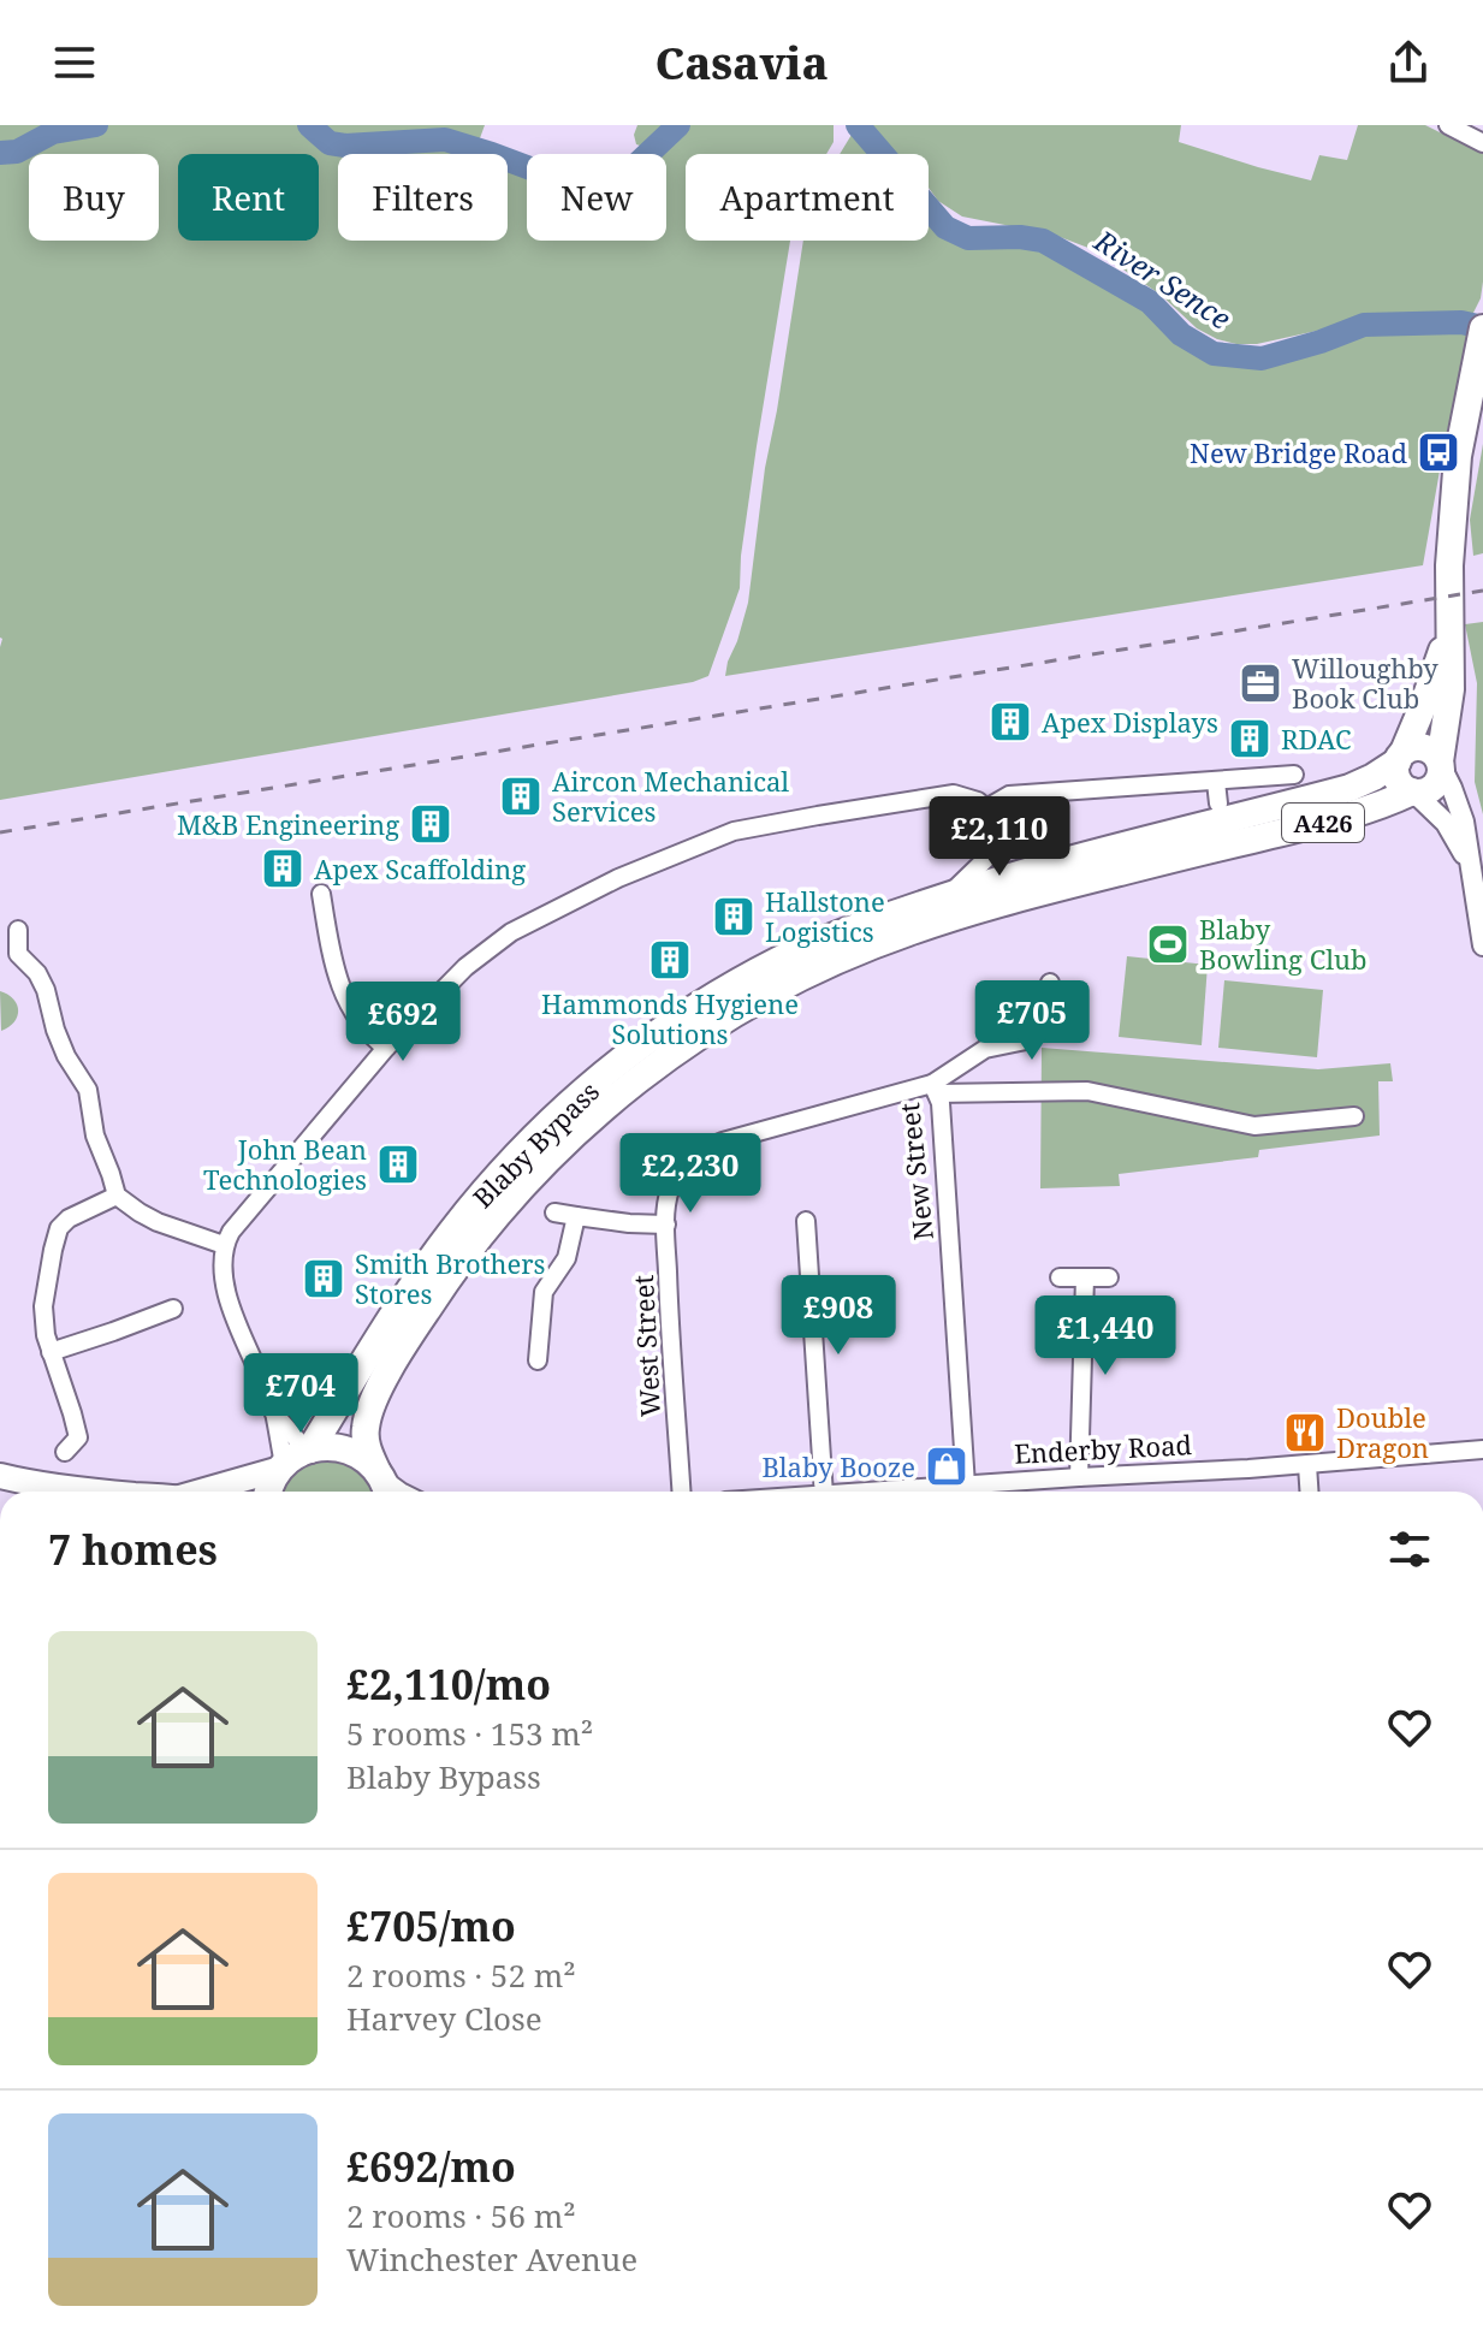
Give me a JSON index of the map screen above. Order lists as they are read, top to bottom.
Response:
{
  "streets": {
    "main road": ["A426", "Blaby Bypass"],
    "street": ["New Street", "West Street", "Enderby Road"]
  },
  "crossings": [
    ["New Street", "West Street"],
    ["New Street", "Enderby Road"]
  ],
  "water": ["River Sence"],
  "places": {
    "bus stop": ["New Bridge Road"],
    "office": ["Willoughby Book Club"],
    "building": [
      "Apex Displays",
      "RDAC",
      "Aircon Mechanical Services",
      "M&B Engineering",
      "Apex Scaffolding",
      "Hallstone Logistics",
      "Hammonds Hygiene Solutions",
      "John Bean Technologies",
      "Smith Brothers Stores"
    ],
    "sports": ["Blaby Bowling Club"],
    "restaurant": ["Double Dragon"],
    "shop": ["Blaby Booze"]
  },
  "page": {
    "header": "Casavia",
    "chip": [
      "Buy",
      "Rent",
      "Filters",
      "New",
      "Apartment"
    ],
    "price": [
      "£2,110",
      "£705",
      "£692",
      "£2,230",
      "£908",
      "£1,440",
      "£704"
    ],
    "heading": "7 homes",
    "list": [
      {
        "name": "£2,110/mo",
        "note": "5 rooms · 153 m² · Blaby Bypass"
      },
      {
        "name": "£705/mo",
        "note": "2 rooms · 52 m² · Harvey Close"
      },
      {
        "name": "£692/mo",
        "note": "2 rooms · 56 m² · Winchester Avenue"
      }
    ]
  }
}
